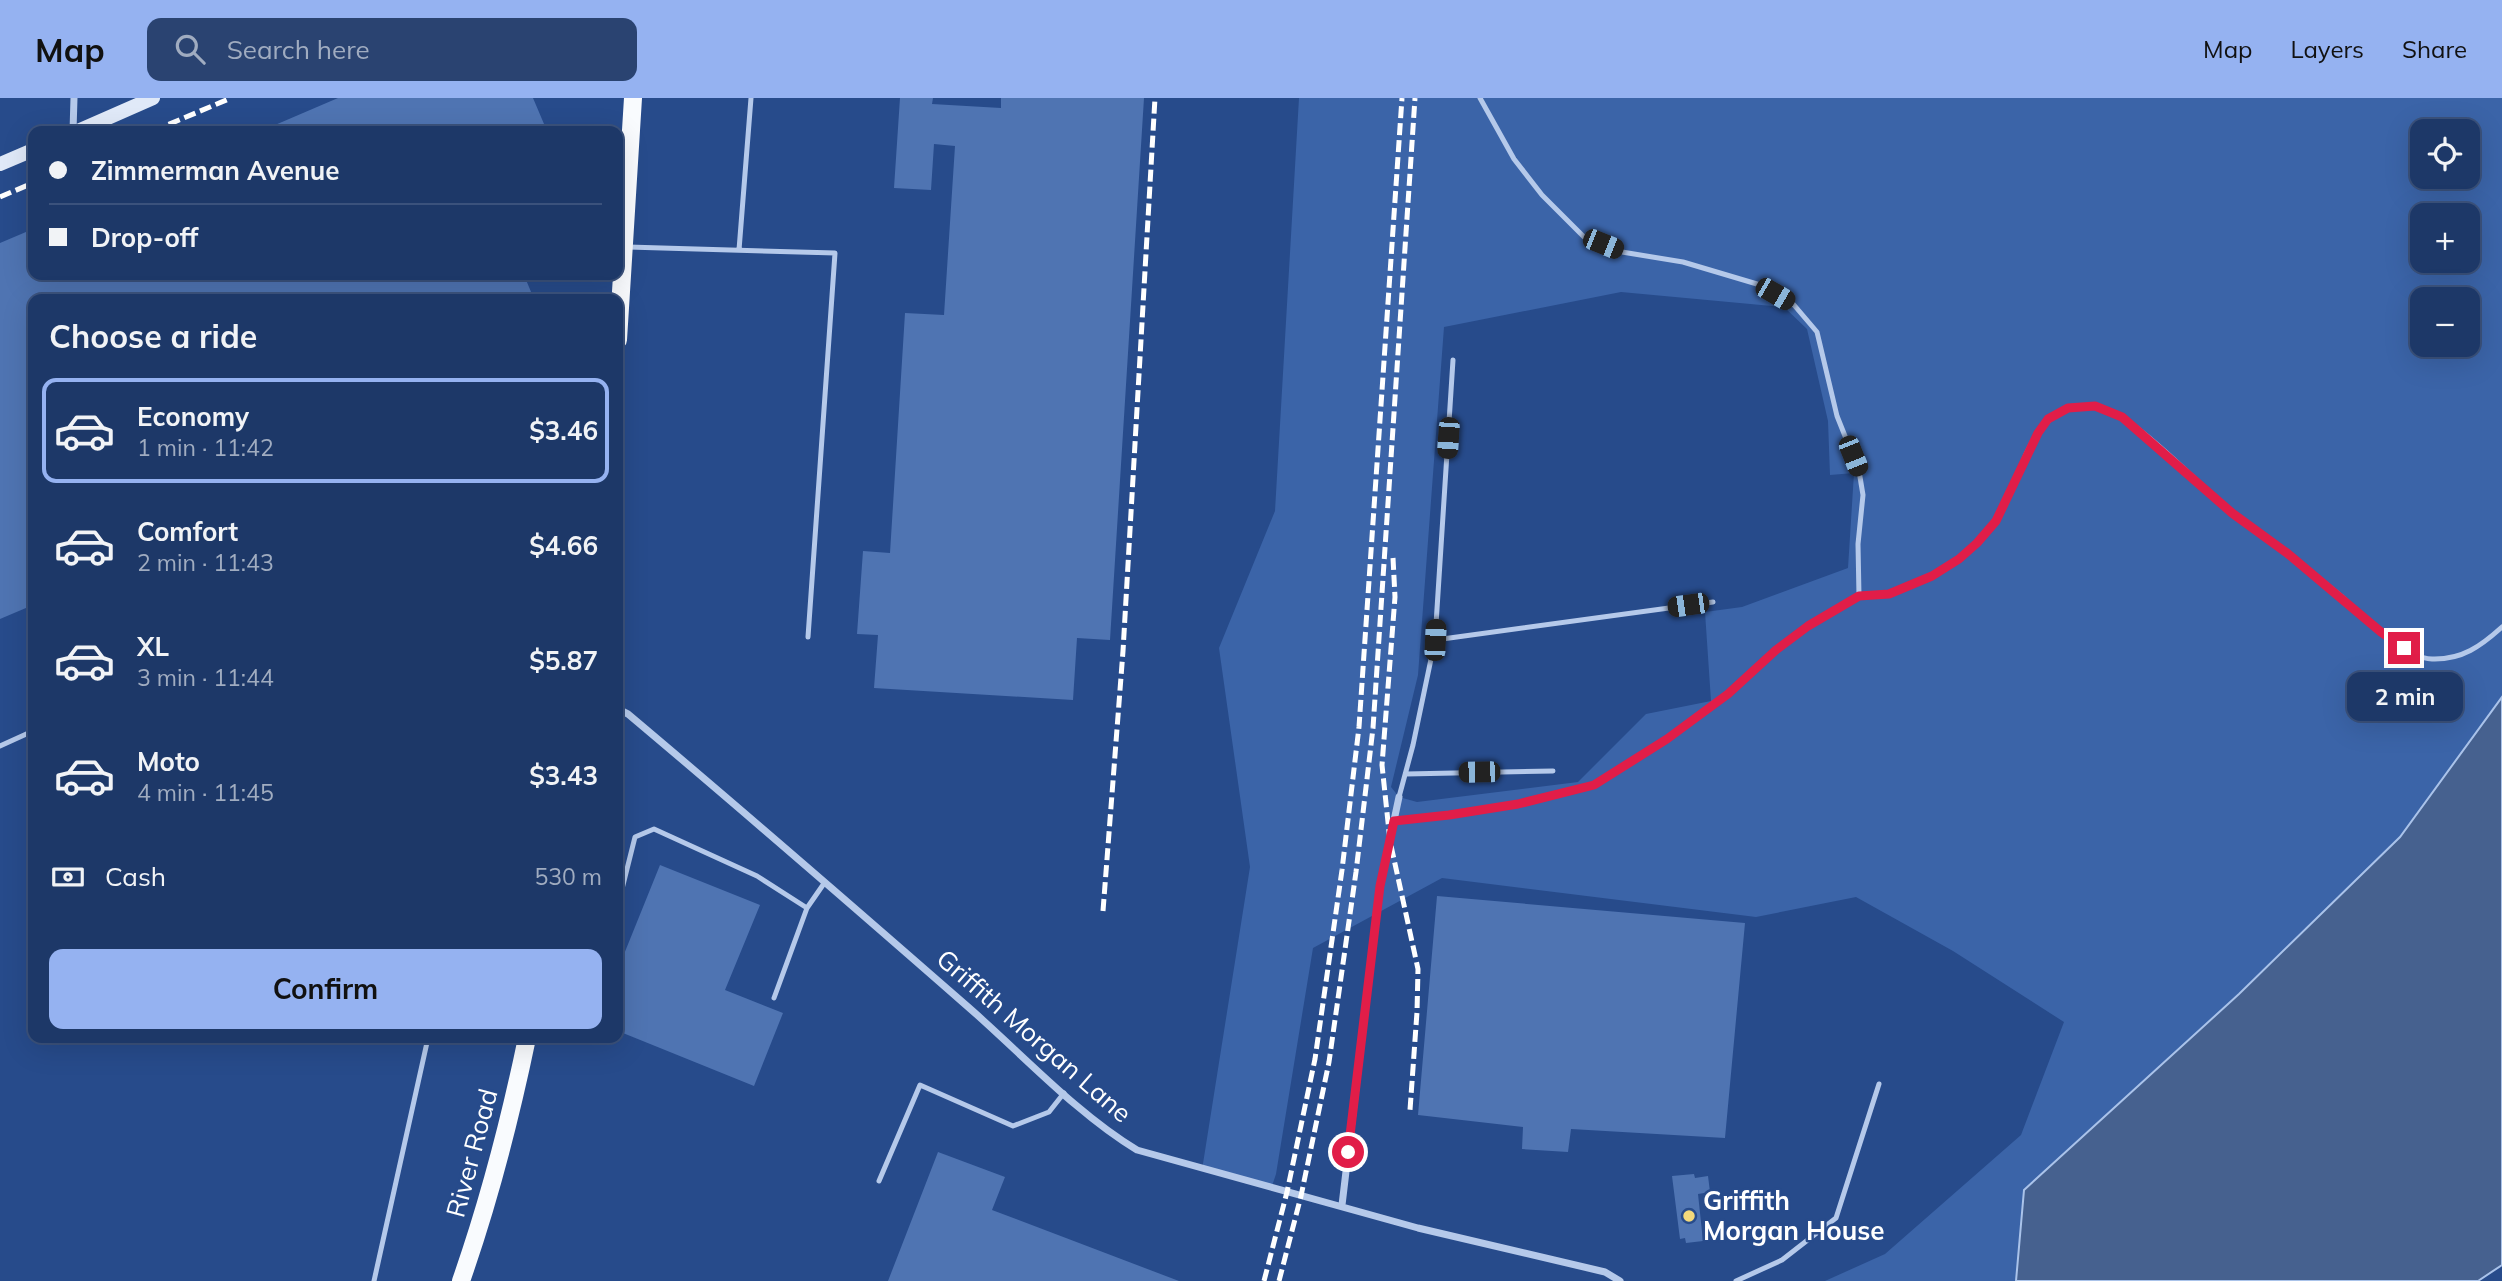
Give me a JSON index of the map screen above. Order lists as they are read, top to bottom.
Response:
{
  "streets": {
    "main road": ["River Road"],
    "street": ["Griffith Morgan Lane"]
  },
  "places": ["Griffith Morgan House"],
  "page": {
    "header": "Map",
    "search": "Search here",
    "nav": ["Map", "Layers", "Share"],
    "map_buttons": ["+", "−"],
    "banner": ["Zimmerman Avenue", "Drop-off"],
    "heading": "Choose a ride",
    "list": [
      {
        "name": "Economy",
        "note": "1 min · 11:42",
        "value": "$3.46"
      },
      {
        "name": "Comfort",
        "note": "2 min · 11:43",
        "value": "$4.66"
      },
      {
        "name": "XL",
        "note": "3 min · 11:44",
        "value": "$5.87"
      },
      {
        "name": "Moto",
        "note": "4 min · 11:45",
        "value": "$3.43"
      }
    ],
    "bubble": "2 min",
    "pay": ["Cash", "530 m"],
    "buttons": "Confirm"
  }
}
